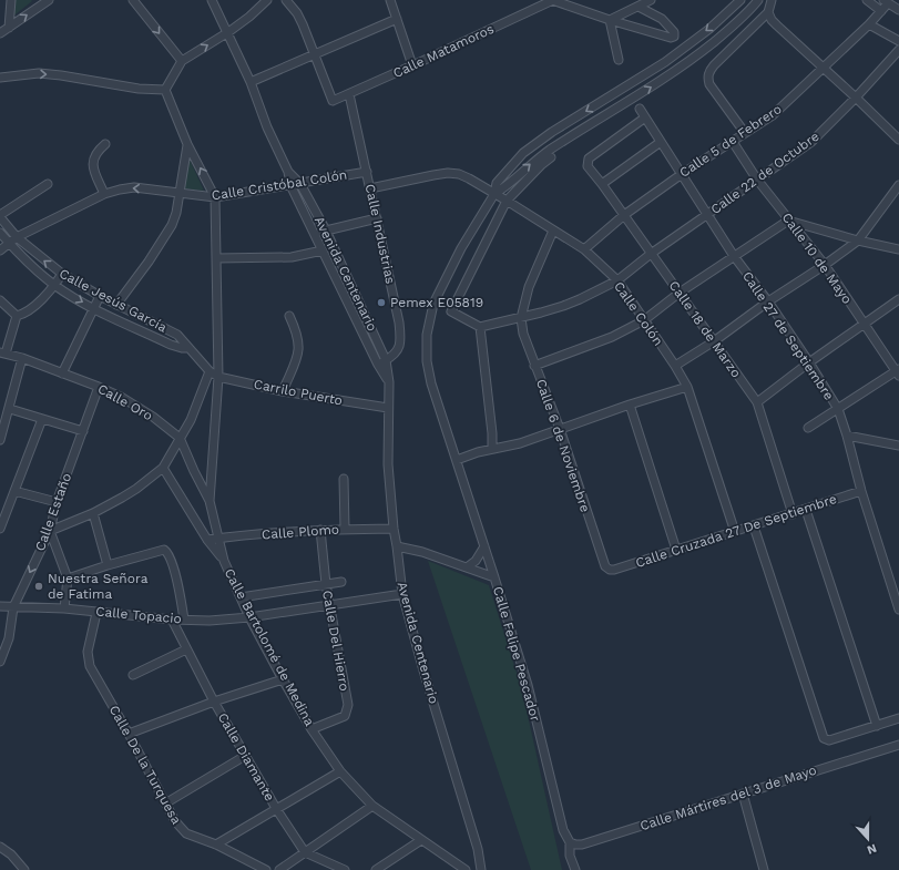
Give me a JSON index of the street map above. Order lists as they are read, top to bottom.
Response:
{
  "streets": {
    "street": [
      "Calle Matamoros",
      "Calle 5 de Febrero",
      "Calle 22 de Octubre",
      "Calle Cristóbal Colón",
      "Calle Industrias",
      "Calle 10 de Mayo",
      "Avenida Centenario",
      "Calle Jesús García",
      "Calle Colón",
      "Calle 18 de Marzo",
      "Calle 27 de Septiembre",
      "Carrilo Puerto",
      "Calle Oro",
      "Calle 6 de Noviembre",
      "Calle Estaño",
      "Calle Cruzada 27 De Septiembre",
      "Calle Plomo",
      "Calle Topacio",
      "Calle Del Hierro",
      "Calle Bartolomé de Medina",
      "Calle Felipe Pescador",
      "Calle Diamante",
      "Calle De la Turquesa",
      "Calle Mártires del 3 de Mayo"
    ]
  },
  "crossings": [
    ["Calle Matamoros", "Calle Industrias"],
    ["Calle 5 de Febrero", "Calle 10 de Mayo"],
    ["Calle 5 de Febrero", "Calle Colón"],
    ["Calle 5 de Febrero", "Calle 18 de Marzo"],
    ["Calle 5 de Febrero", "Calle 27 de Septiembre"],
    ["Calle 22 de Octubre", "Calle 10 de Mayo"],
    ["Calle 22 de Octubre", "Calle Colón"],
    ["Calle 22 de Octubre", "Calle 18 de Marzo"],
    ["Calle 22 de Octubre", "Calle 27 de Septiembre"],
    ["Calle 22 de Octubre", "Calle 6 de Noviembre"],
    ["Calle Cristóbal Colón", "Calle Industrias"],
    ["Calle Cristóbal Colón", "Avenida Centenario"],
    ["Calle Cristóbal Colón", "Calle Jesús García"],
    ["Calle Cristóbal Colón", "Calle Bartolomé de Medina"],
    ["Calle Industrias", "Avenida Centenario"],
    ["Calle Industrias", "Calle Colón"],
    ["Avenida Centenario", "Carrilo Puerto"],
    ["Avenida Centenario", "Calle Plomo"],
    ["Avenida Centenario", "Calle Topacio"],
    ["Avenida Centenario", "Calle Felipe Pescador"],
    ["Calle Jesús García", "Carrilo Puerto"],
    ["Calle Colón", "Calle Cruzada 27 De Septiembre"],
    ["Calle 18 de Marzo", "Calle 27 de Septiembre"],
    ["Calle 18 de Marzo", "Calle Cruzada 27 De Septiembre"],
    ["Calle 27 de Septiembre", "Calle Cruzada 27 De Septiembre"],
    ["Carrilo Puerto", "Calle Bartolomé de Medina"],
    ["Calle Oro", "Calle Estaño"],
    ["Calle Oro", "Calle Bartolomé de Medina"],
    ["Calle 6 de Noviembre", "Calle Cruzada 27 De Septiembre"],
    ["Calle Estaño", "Calle Topacio"],
    ["Calle Plomo", "Calle Del Hierro"],
    ["Calle Plomo", "Calle Bartolomé de Medina"],
    ["Calle Topacio", "Calle Del Hierro"],
    ["Calle Topacio", "Calle Bartolomé de Medina"],
    ["Calle Topacio", "Calle Diamante"],
    ["Calle Topacio", "Calle De la Turquesa"],
    ["Calle Del Hierro", "Calle Bartolomé de Medina"],
    ["Calle Felipe Pescador", "Calle Mártires del 3 de Mayo"]
  ],
  "places": ["Pemex E05819", "Nuestra Señora de Fatima"],
  "north": "bottom"
}
